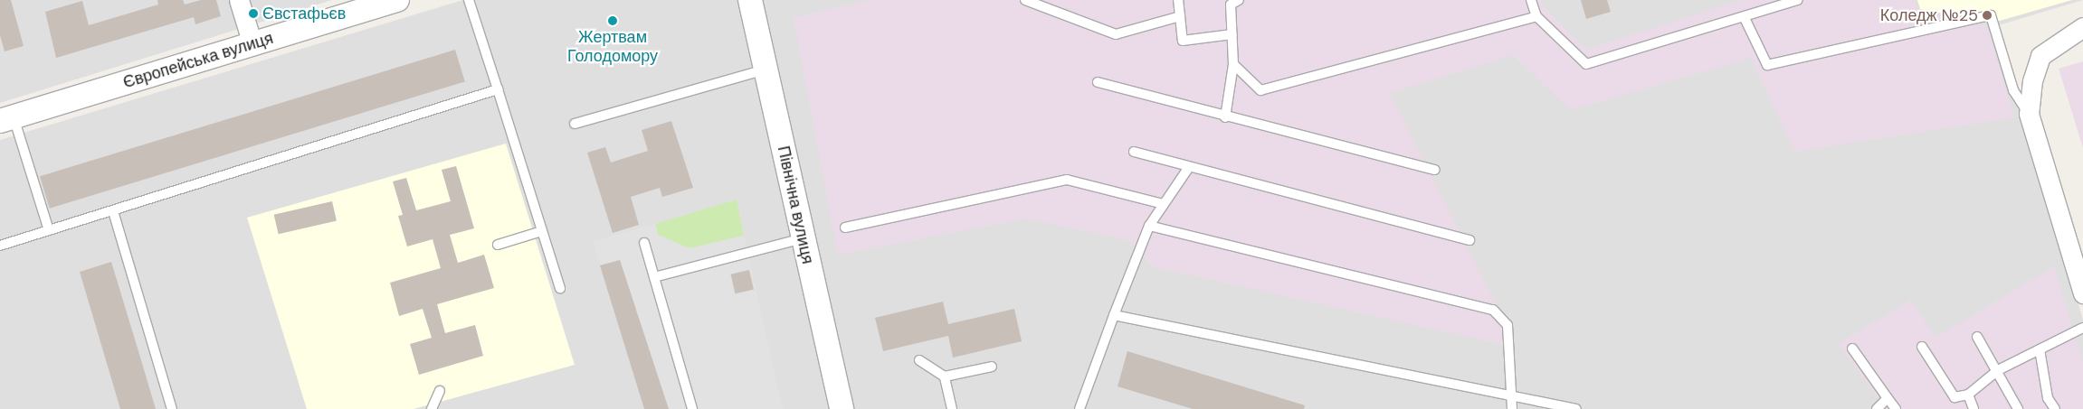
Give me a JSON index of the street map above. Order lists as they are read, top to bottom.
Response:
{
  "streets": {
    "street": ["Європейська вулиця", "Північна вулиця"]
  },
  "places": ["Євстафьєв", "Коледж №25", "Жертвам Голодомору"]
}
